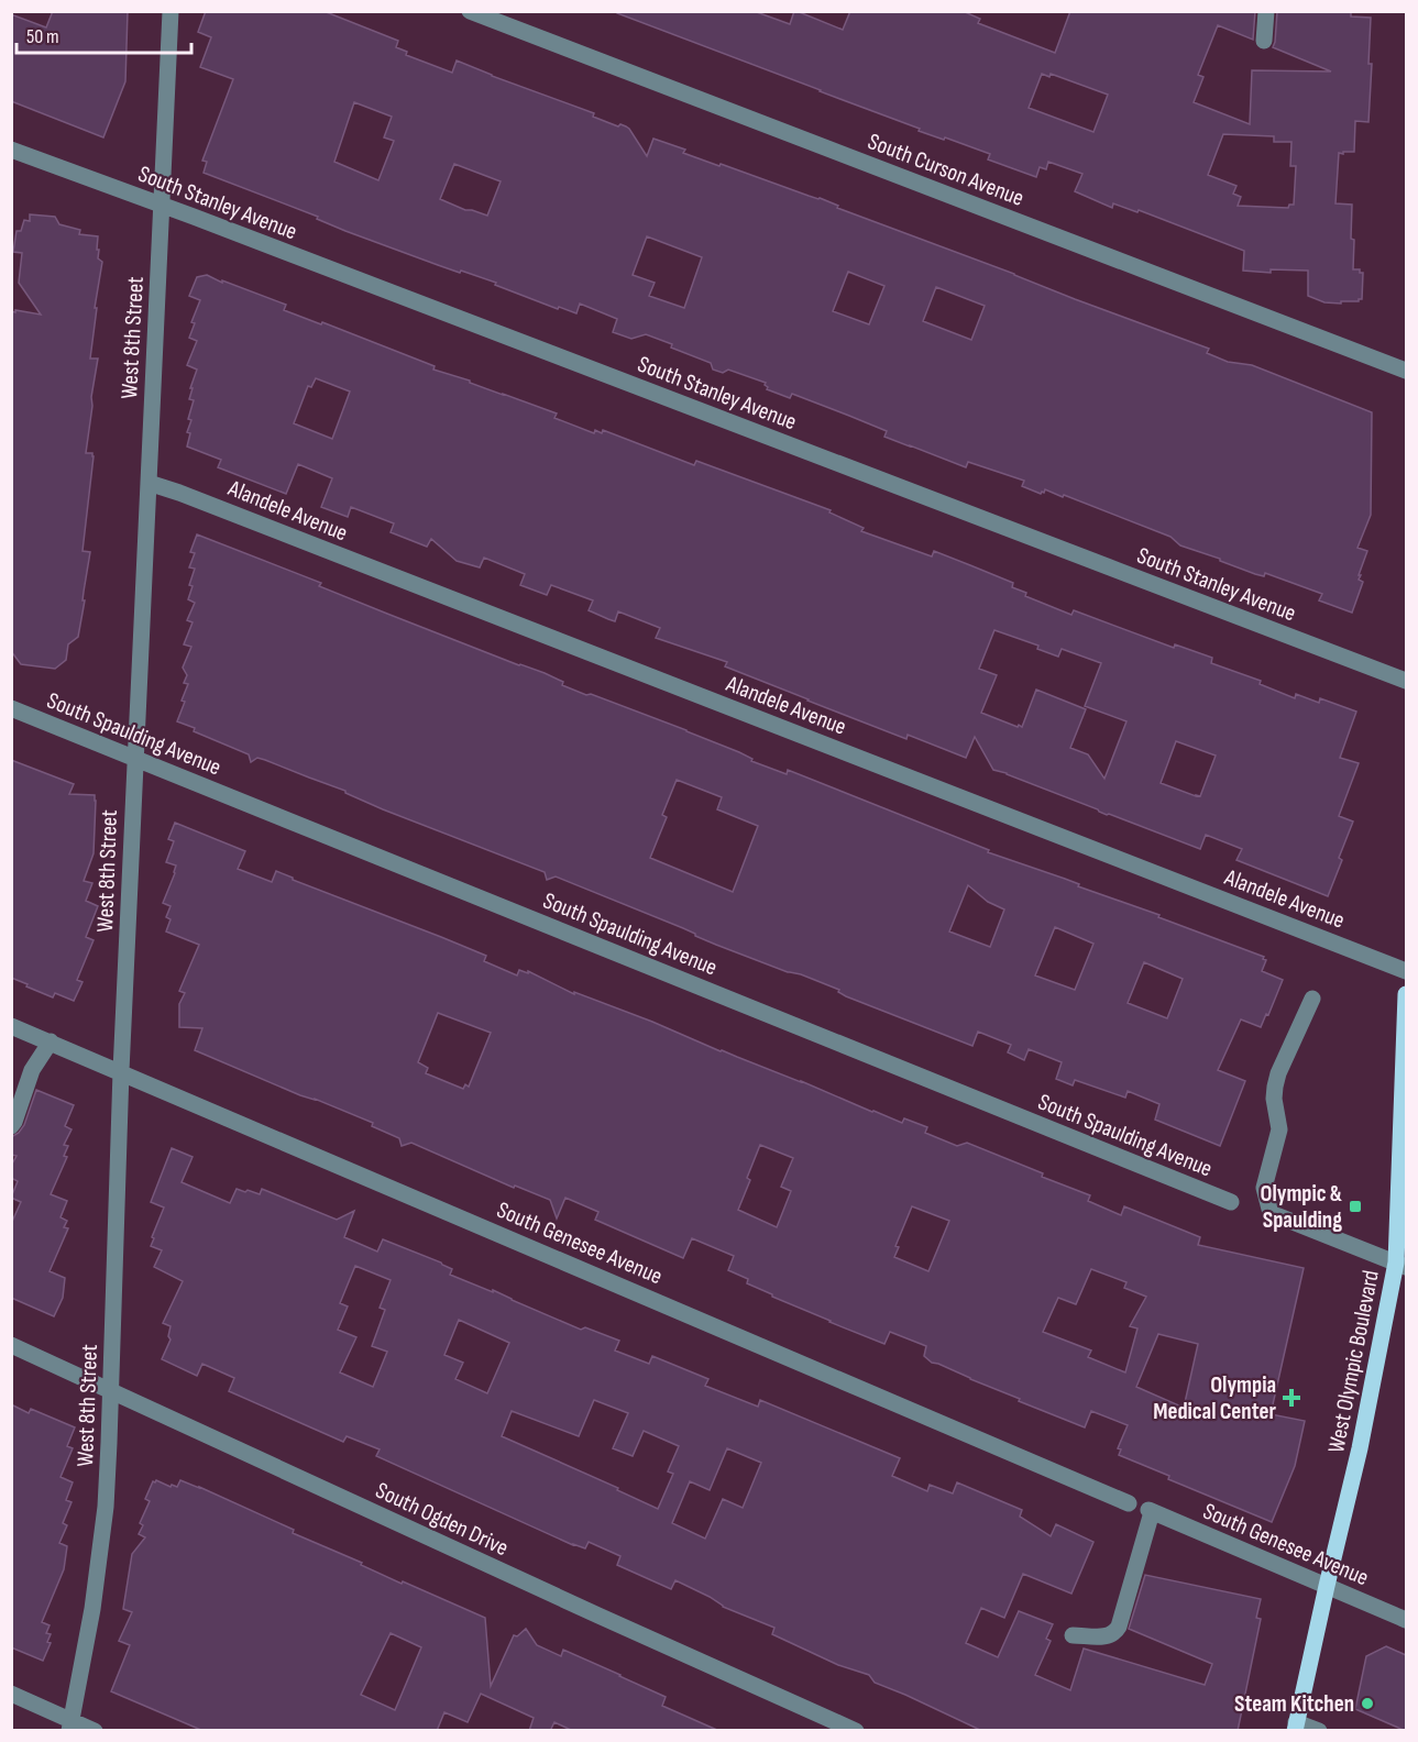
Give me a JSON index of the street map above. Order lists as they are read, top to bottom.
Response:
{
  "streets": {
    "main road": ["West Olympic Boulevard"],
    "street": [
      "South Curson Avenue",
      "South Stanley Avenue",
      "West 8th Street",
      "Alandele Avenue",
      "South Spaulding Avenue",
      "South Genesee Avenue",
      "South Ogden Drive"
    ]
  },
  "crossings": [
    ["South Stanley Avenue", "West 8th Street"],
    ["West 8th Street", "Alandele Avenue"],
    ["West 8th Street", "South Spaulding Avenue"],
    ["West 8th Street", "South Genesee Avenue"],
    ["West 8th Street", "South Ogden Drive"],
    ["South Genesee Avenue", "West Olympic Boulevard"]
  ],
  "places": {
    "transit": ["Olympic & Spaulding"],
    "health": ["Olympia Medical Center"],
    "other": ["Steam Kitchen"]
  },
  "scale_bar": "50 m"
}
